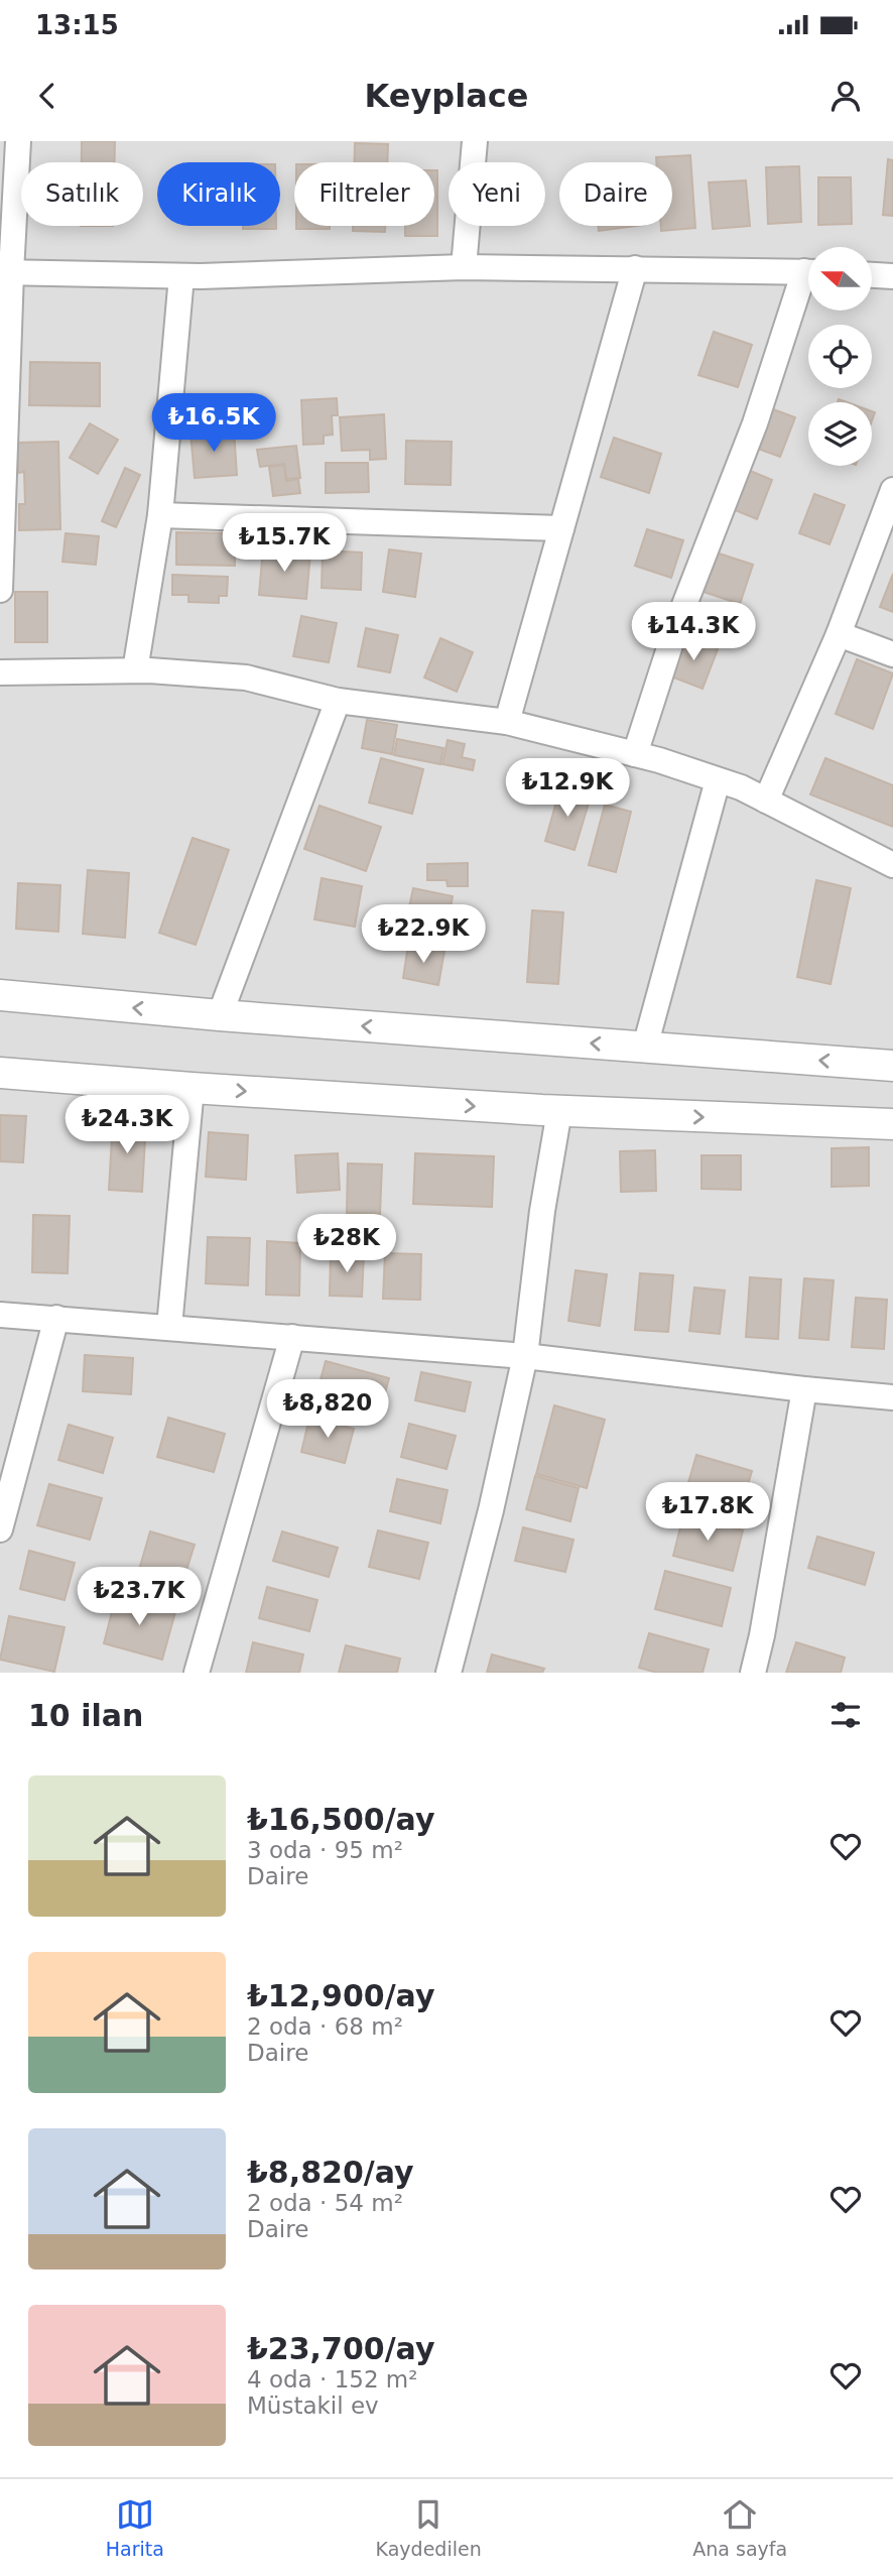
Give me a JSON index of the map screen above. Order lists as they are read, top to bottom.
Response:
{
  "north": "left",
  "page": {
    "status": "13:15",
    "header": "Keyplace",
    "chip": [
      "Satılık",
      "Kiralık",
      "Filtreler",
      "Yeni",
      "Daire"
    ],
    "price": [
      "₺16.5K",
      "₺15.7K",
      "₺14.3K",
      "₺12.9K",
      "₺22.9K",
      "₺24.3K",
      "₺28K",
      "₺8,820",
      "₺17.8K",
      "₺23.7K"
    ],
    "heading": "10 ilan",
    "list": [
      {
        "name": "₺16,500/ay",
        "note": "3 oda · 95 m² · Daire"
      },
      {
        "name": "₺12,900/ay",
        "note": "2 oda · 68 m² · Daire"
      },
      {
        "name": "₺8,820/ay",
        "note": "2 oda · 54 m² · Daire"
      },
      {
        "name": "₺23,700/ay",
        "note": "4 oda · 152 m² · Müstakil ev"
      }
    ],
    "tabs": ["Harita", "Kaydedilen", "Ana sayfa"]
  }
}
